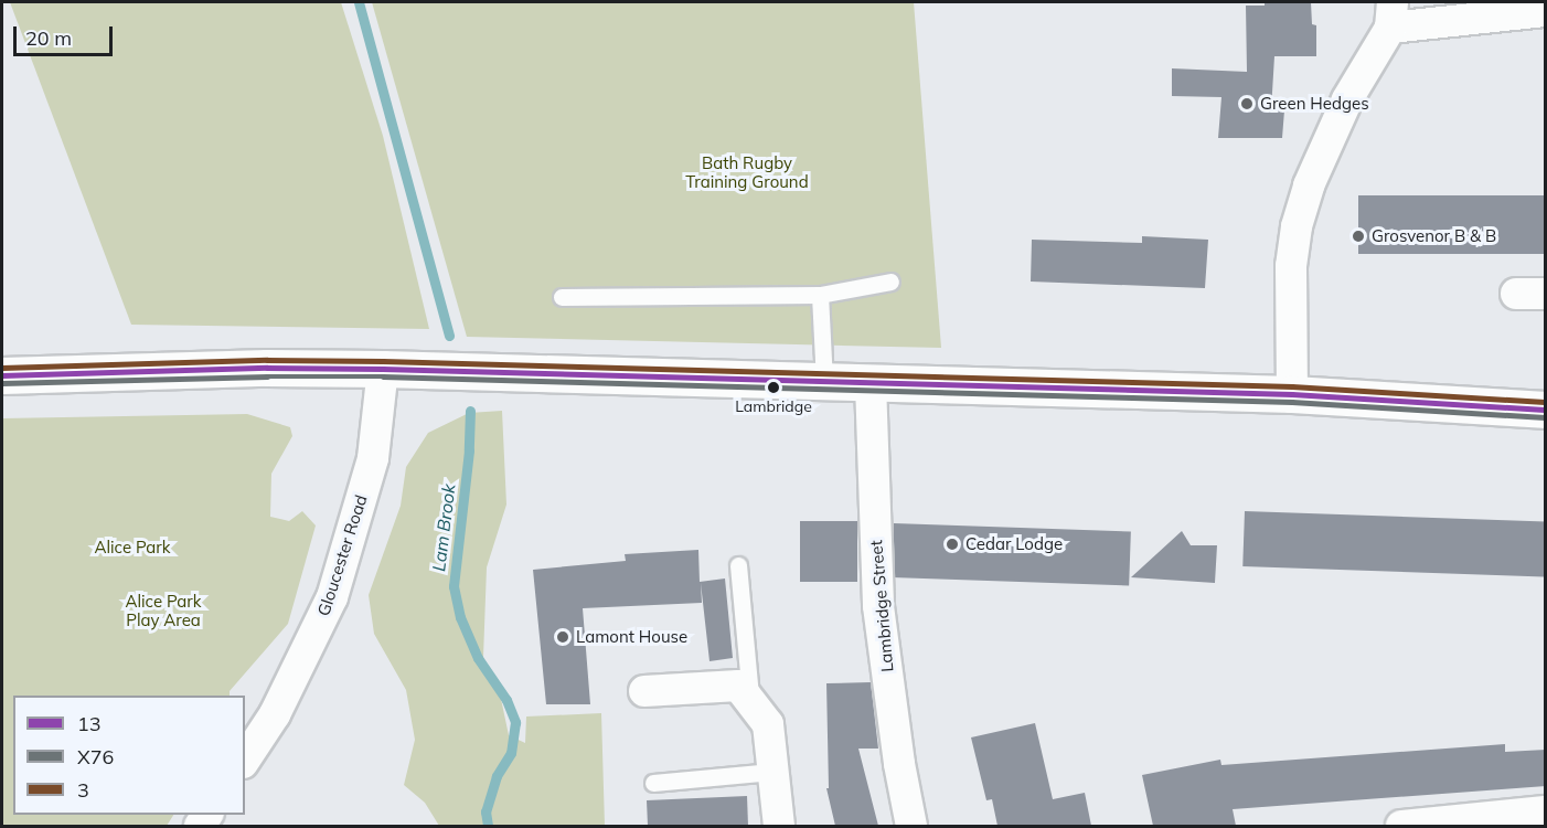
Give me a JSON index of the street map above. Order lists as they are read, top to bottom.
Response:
{
  "streets": {
    "street": ["Gloucester Road", "Lambridge Street"]
  },
  "water": ["Lam Brook"],
  "parks": ["Bath Rugby Training Ground", "Alice Park", "Alice Park Play Area"],
  "places": [
    "Green Hedges",
    "Grosvenor B & B",
    "Lambridge",
    "Cedar Lodge",
    "Lamont House"
  ],
  "lines": ["transit line 3", "transit line 13", "transit line X76"],
  "legend": ["13", "X76", "3"],
  "scale_bar": "20 m"
}
